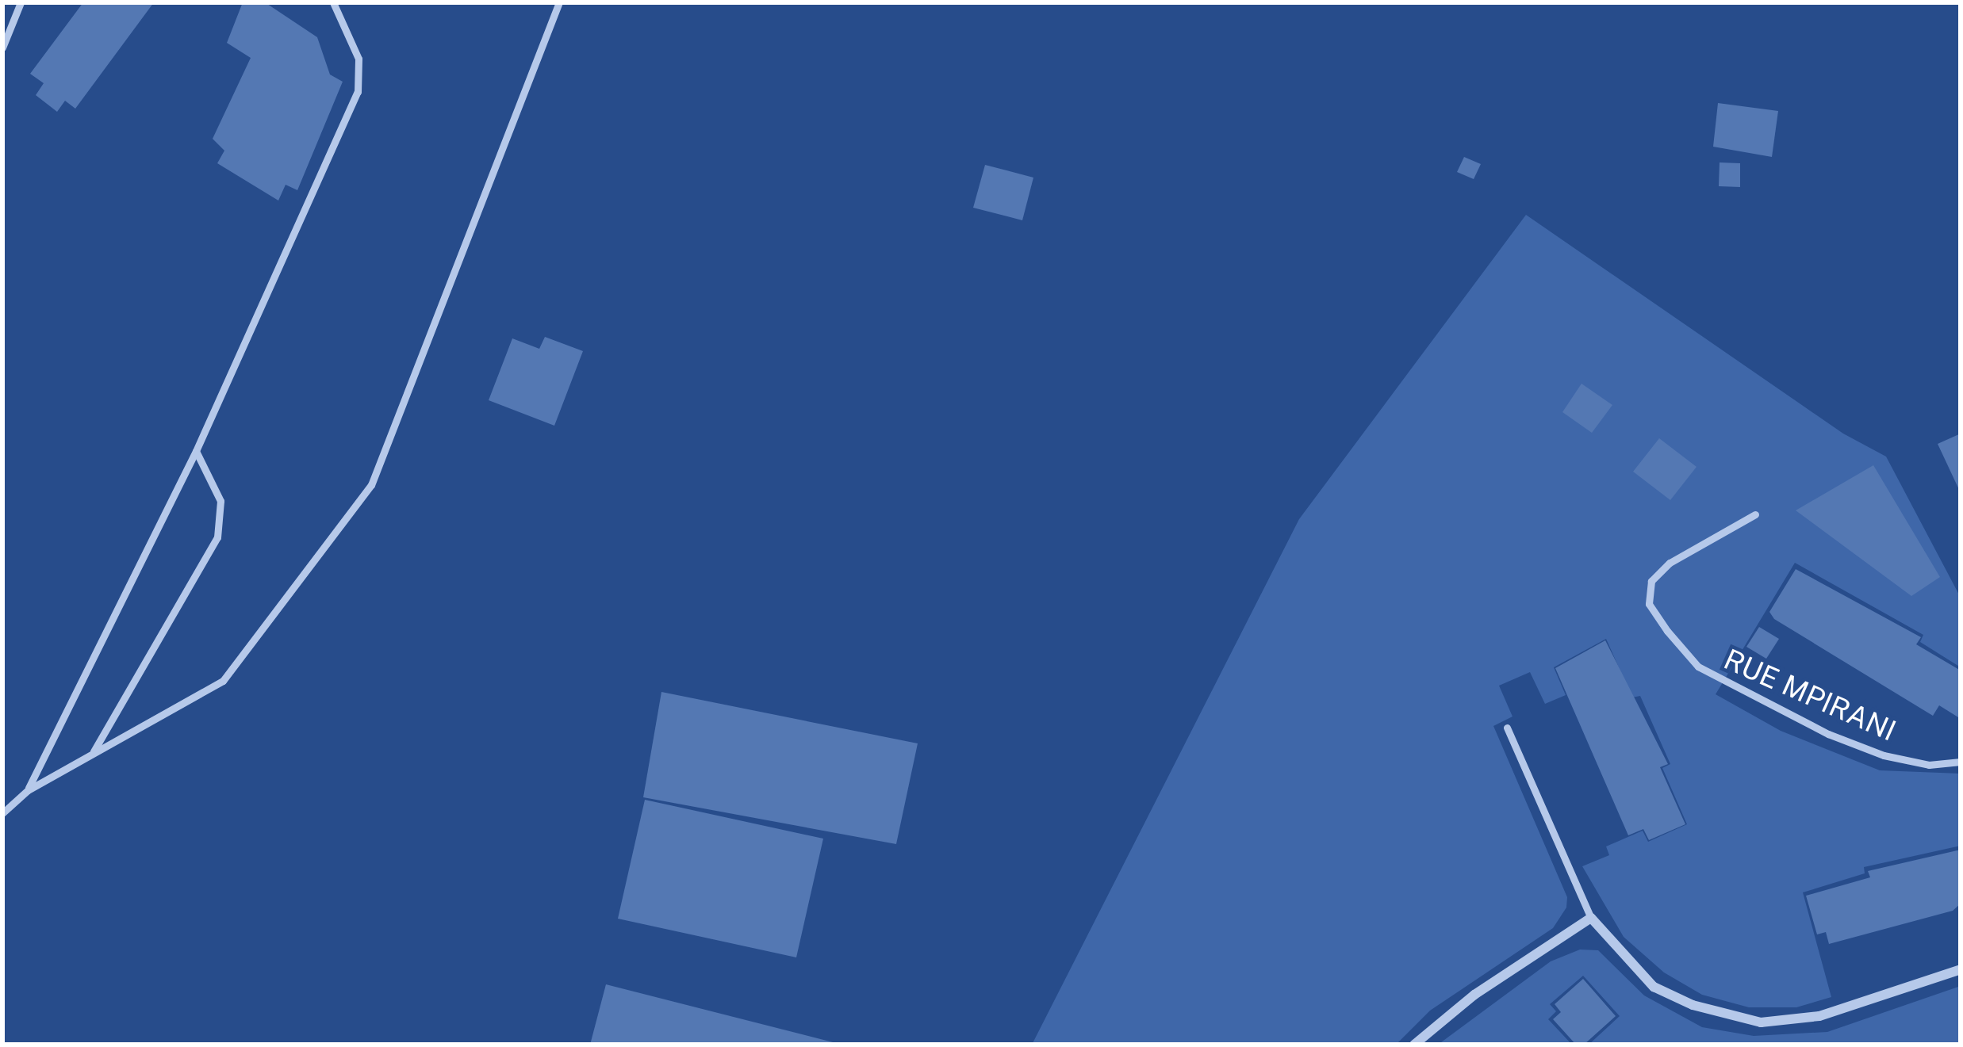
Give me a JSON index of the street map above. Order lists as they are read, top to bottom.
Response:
{
  "streets": {
    "lane": ["RUE MPIRANI"]
  }
}
